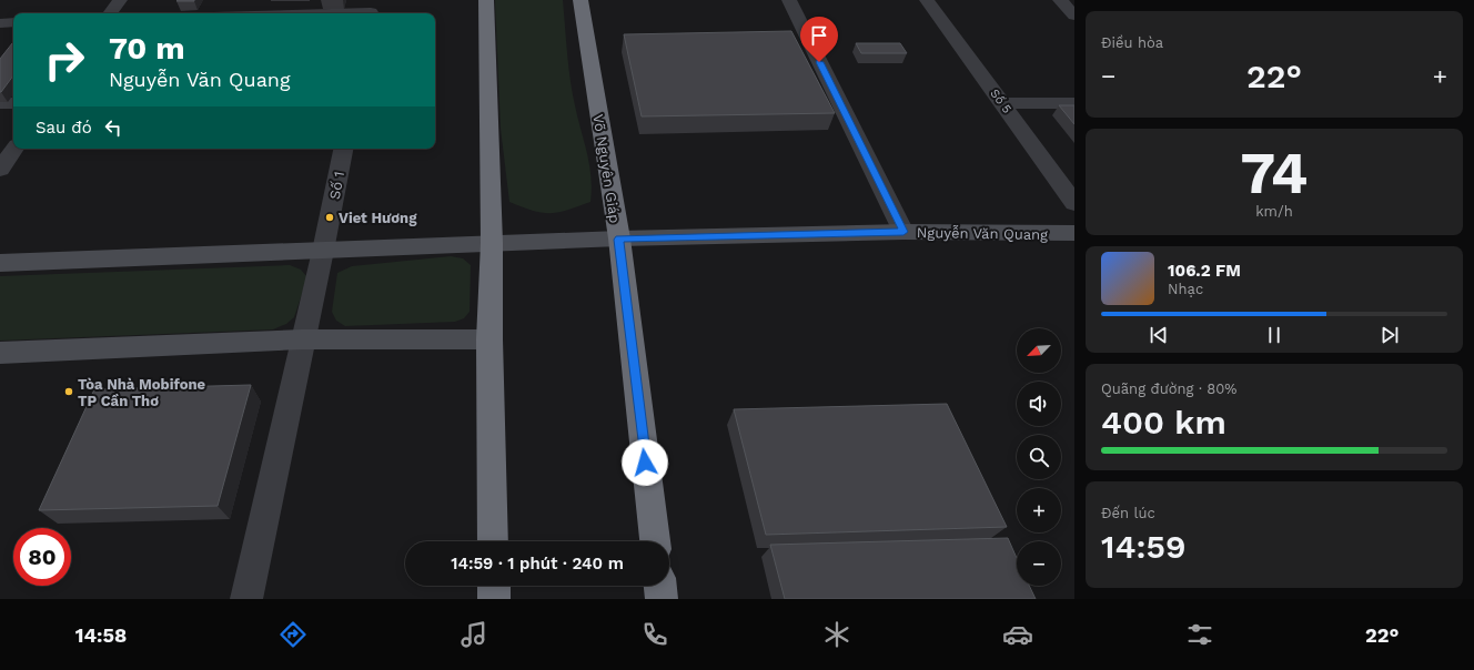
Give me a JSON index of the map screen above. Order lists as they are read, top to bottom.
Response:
{
  "streets": {
    "highway": ["Võ Nguyên Giáp"],
    "street": ["Số 5", "Số 1", "Nguyễn Văn Quang"]
  },
  "crossings": [
    ["Võ Nguyên Giáp", "Nguyễn Văn Quang"],
    ["Số 1", "Nguyễn Văn Quang"]
  ],
  "places": ["Viet Hương", "Tòa Nhà Mobifone TP Cần Thơ"],
  "north": "bottom left",
  "page": {
    "tile": [
      "Điều hòa",
      ["74", "km/h"],
      ["Quãng đường · 80%", "400 km"],
      ["Đến lúc", "14:59"]
    ],
    "turn": ["70 m", "Nguyễn Văn Quang"],
    "heat": ["−", "22°", "+"],
    "then": "Sau đó",
    "song": ["106.2 FM", "Nhạc"],
    "map_buttons": ["+", "−"],
    "limit": "80",
    "trip": "14:59 · 1 phút · 240 m",
    "tabs": ["14:58", "22°"]
  }
}
